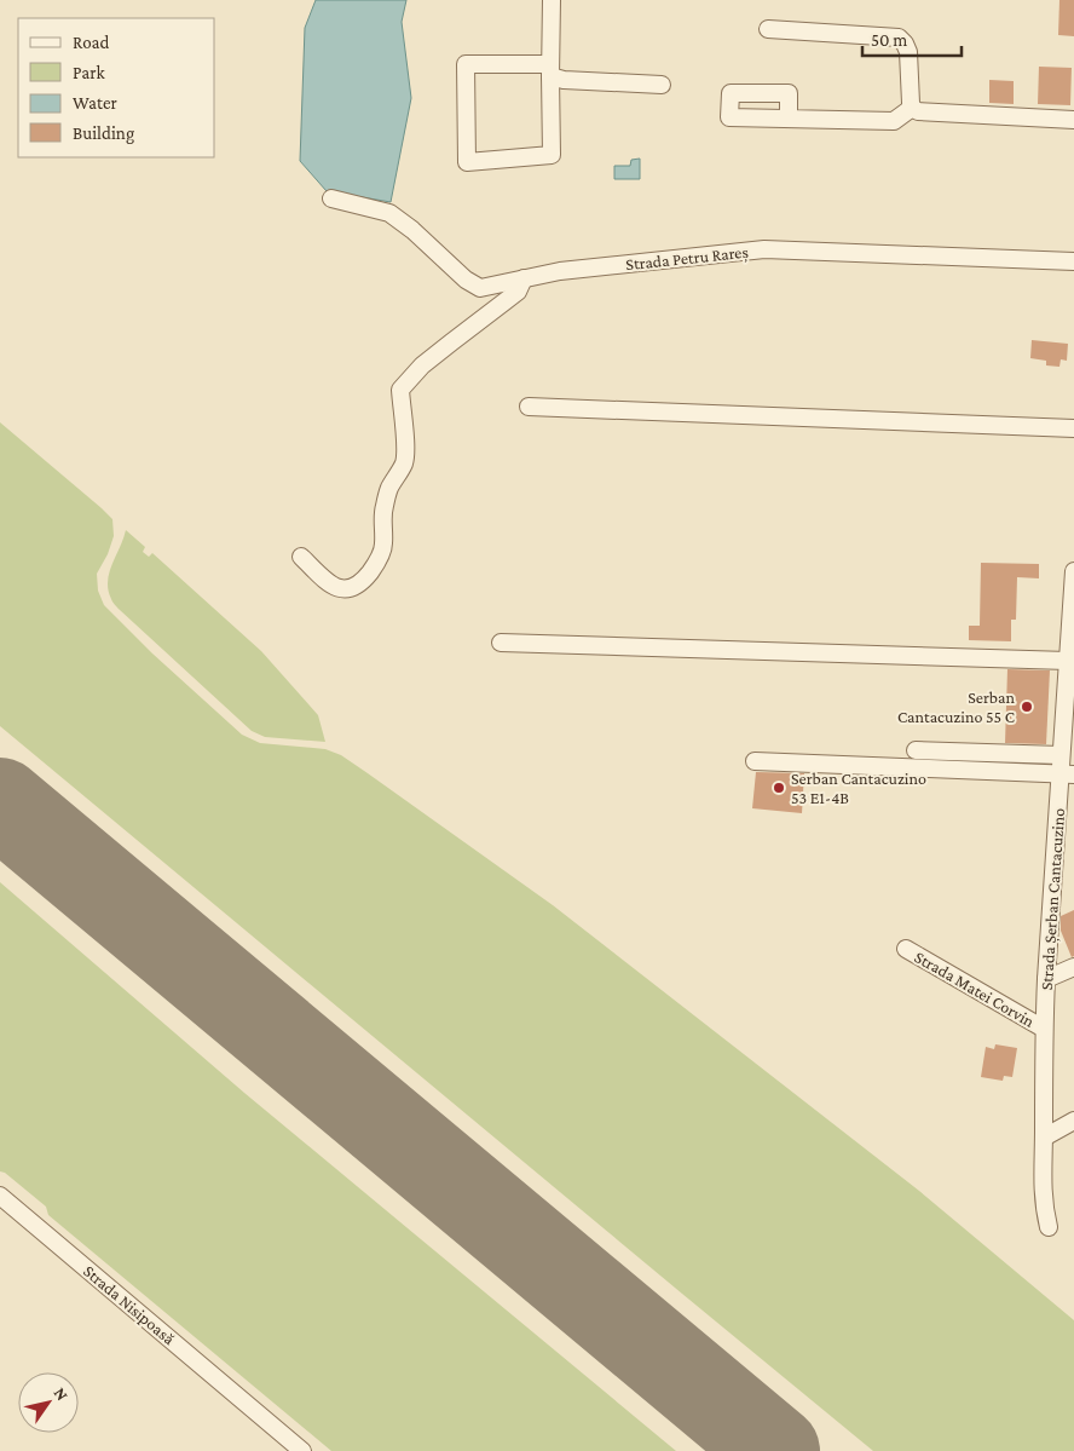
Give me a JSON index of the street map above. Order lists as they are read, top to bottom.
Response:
{
  "streets": {
    "street": [
      "Strada Petru Rareș",
      "Strada Șerban Cantacuzino",
      "Strada Matei Corvin",
      "Strada Nisipoasă"
    ]
  },
  "crossings": [
    ["Strada Șerban Cantacuzino", "Strada Matei Corvin"]
  ],
  "places": ["Serban Cantacuzino 55 C", "Serban Cantacuzino 53 E1-4B"],
  "legend": [
    "Road",
    "Park",
    "Water",
    "Building"
  ],
  "scale_bar": "50 m",
  "north": "top right"
}
